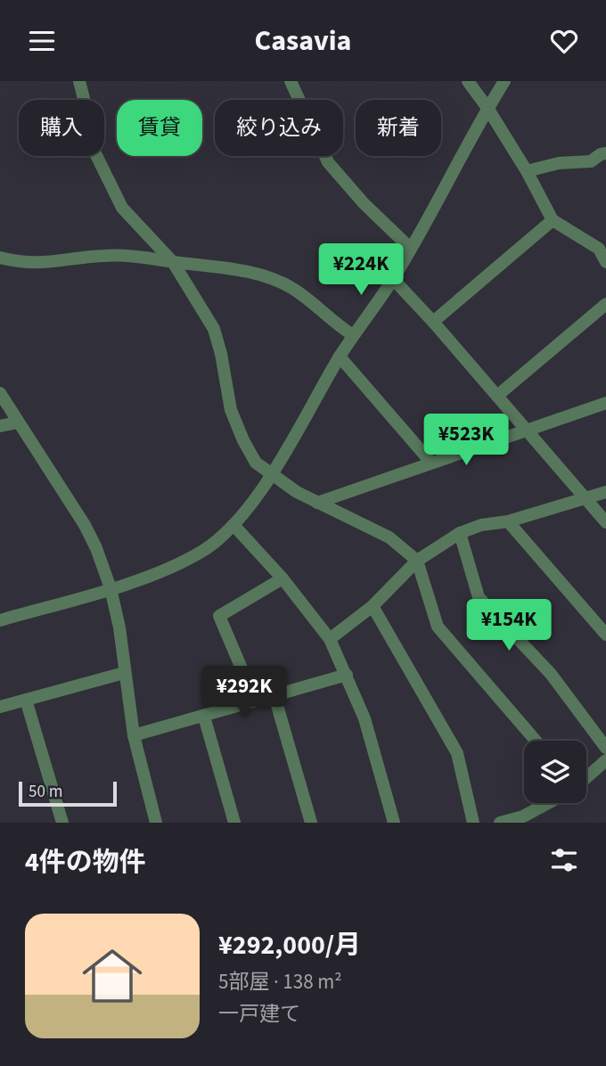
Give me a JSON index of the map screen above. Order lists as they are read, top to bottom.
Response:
{
  "scale_bar": "50 m",
  "page": {
    "header": "Casavia",
    "chip": [
      "購入",
      "賃貸",
      "絞り込み",
      "新着"
    ],
    "price": [
      "¥224K",
      "¥523K",
      "¥154K",
      "¥292K"
    ],
    "scale": "50 m",
    "heading": "4件の物件",
    "list": [
      {
        "name": "¥292,000/月",
        "note": "5部屋 · 138 m² · 一戸建て"
      }
    ]
  }
}
